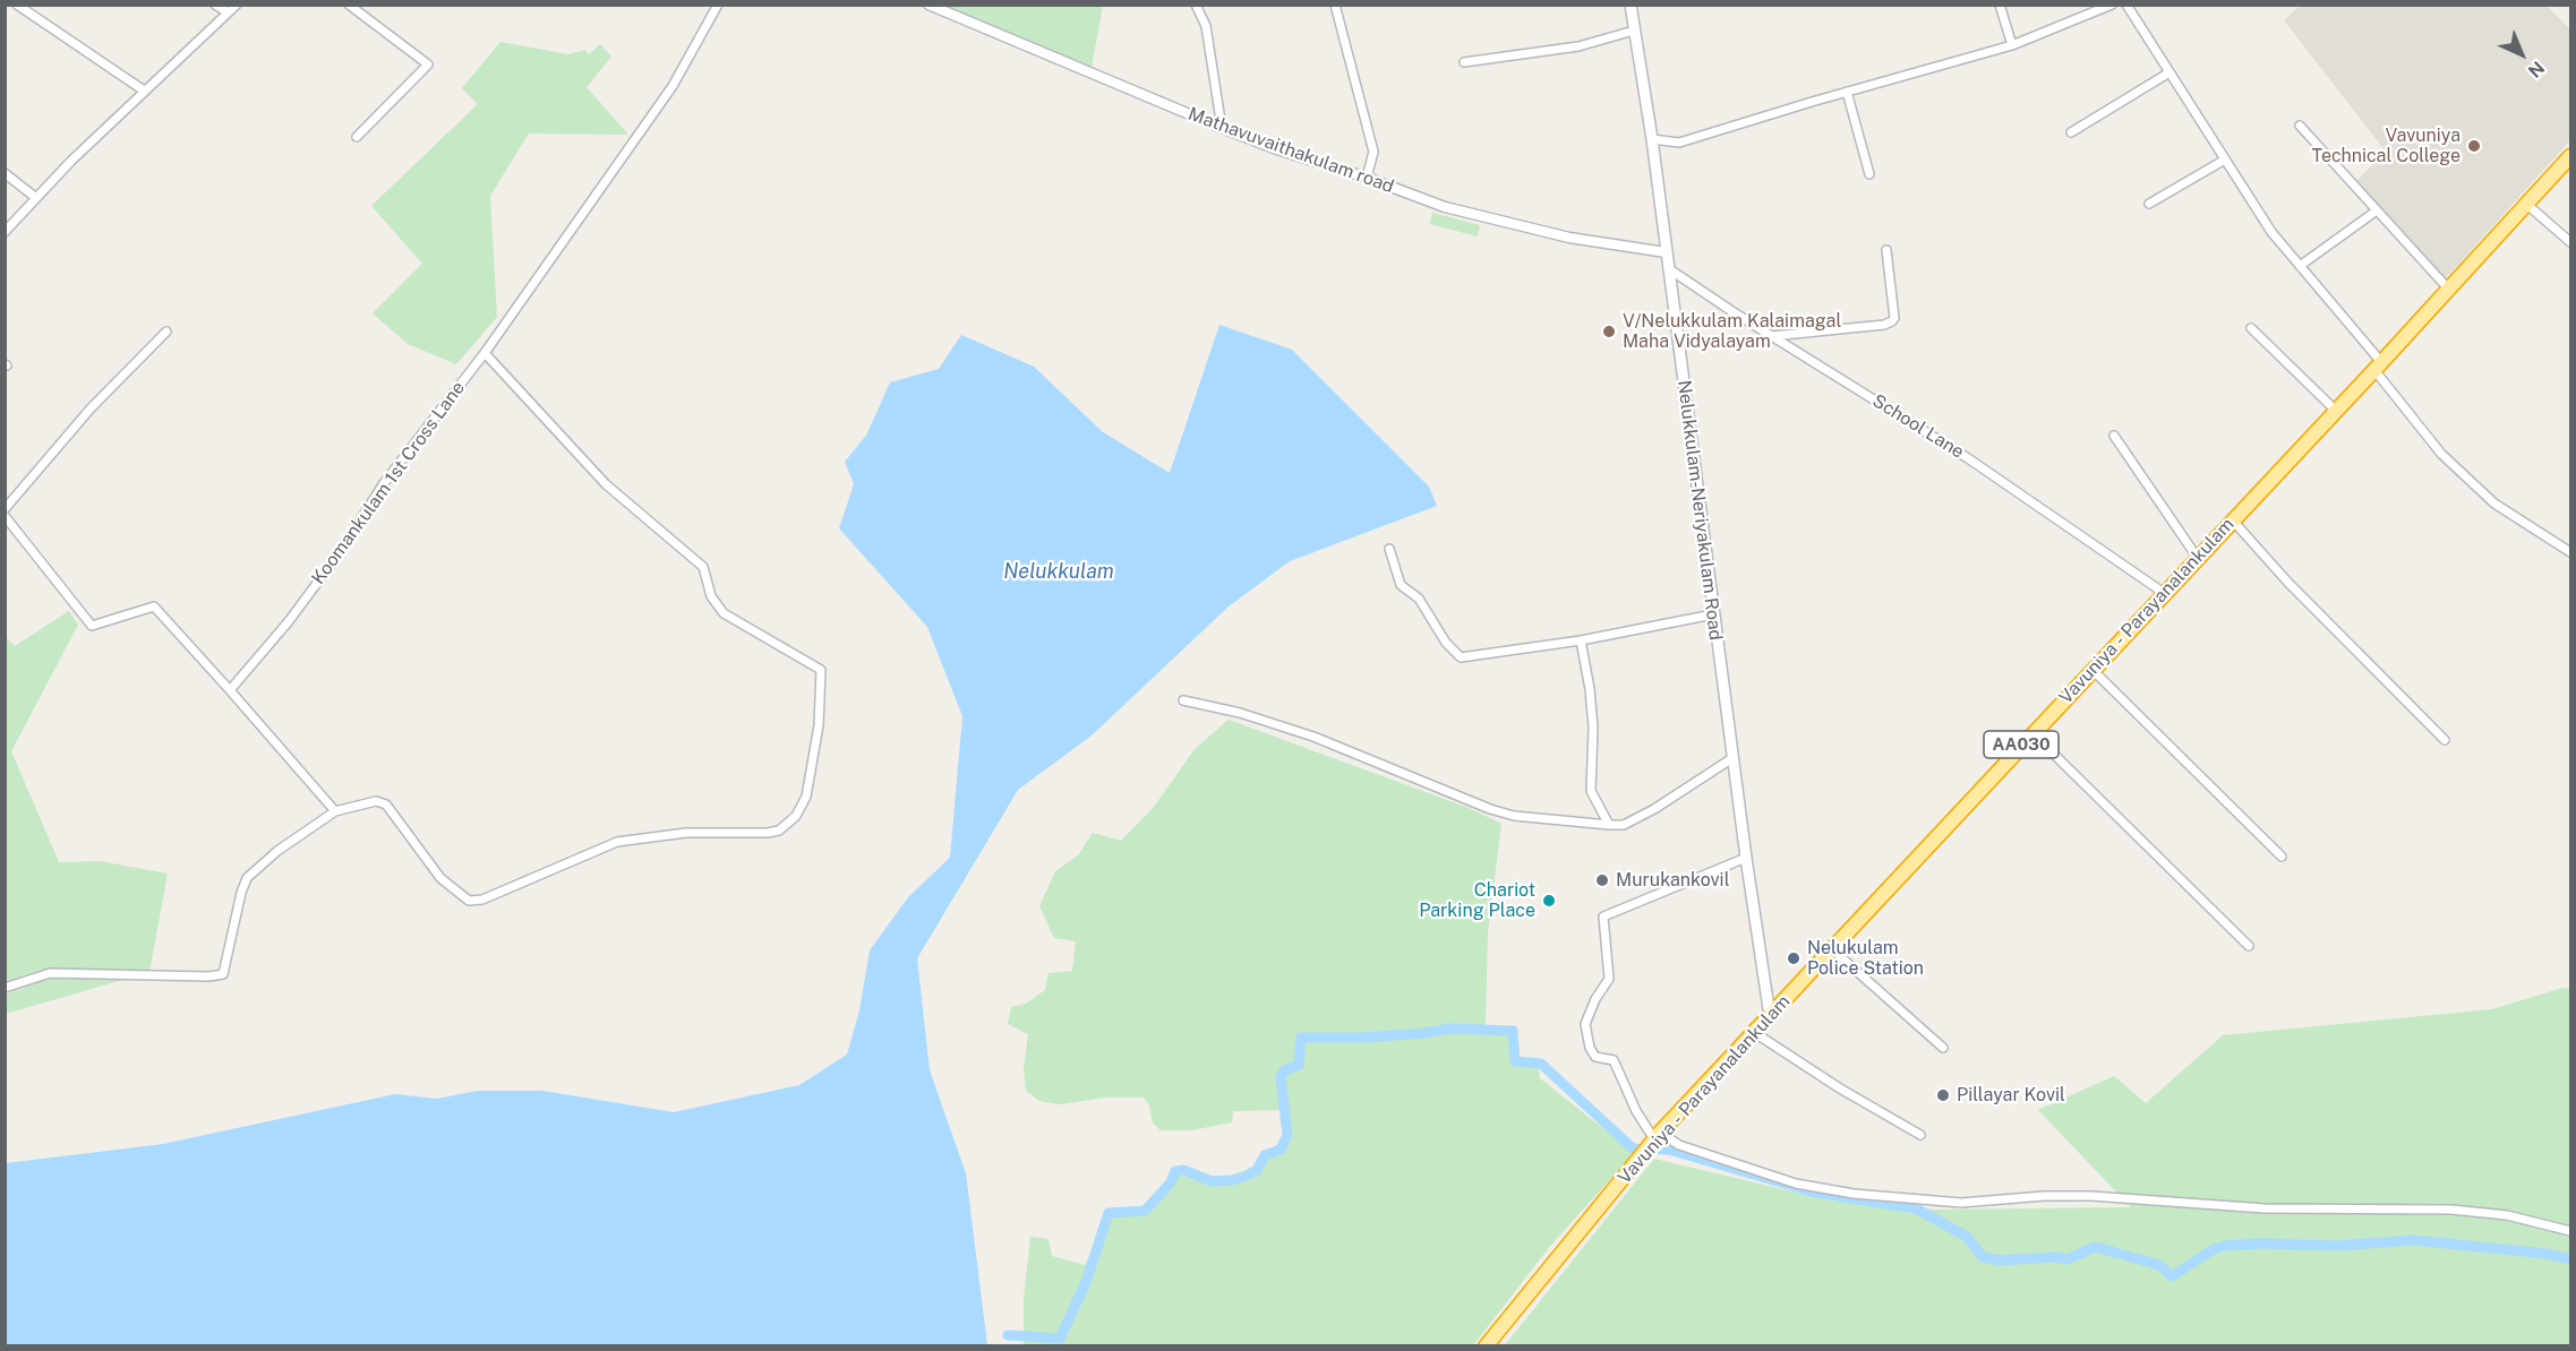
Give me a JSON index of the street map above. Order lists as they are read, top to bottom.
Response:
{
  "streets": {
    "highway": ["Vavuniya - Parayanalankulam", "AA030"],
    "main road": ["Nelukkulam-Neriyakulam Road"],
    "street": ["Mathavuvaithakulam road", "School Lane", "Koomankulam 1st Cross Lane"]
  },
  "crossings": [
    ["Mathavuvaithakulam road", "Nelukkulam-Neriyakulam Road"],
    ["School Lane", "Nelukkulam-Neriyakulam Road"],
    ["School Lane", "Vavuniya - Parayanalankulam"],
    ["Nelukkulam-Neriyakulam Road", "Vavuniya - Parayanalankulam"]
  ],
  "water": ["Nelukkulam"],
  "places": [
    "Vavuniya Technical College",
    "V/Nelukkulam Kalaimagal Maha Vidyalayam",
    "Murukankovil",
    "Chariot Parking Place",
    "Nelukulam Police Station",
    "Pillayar Kovil"
  ],
  "north": "bottom right"
}
